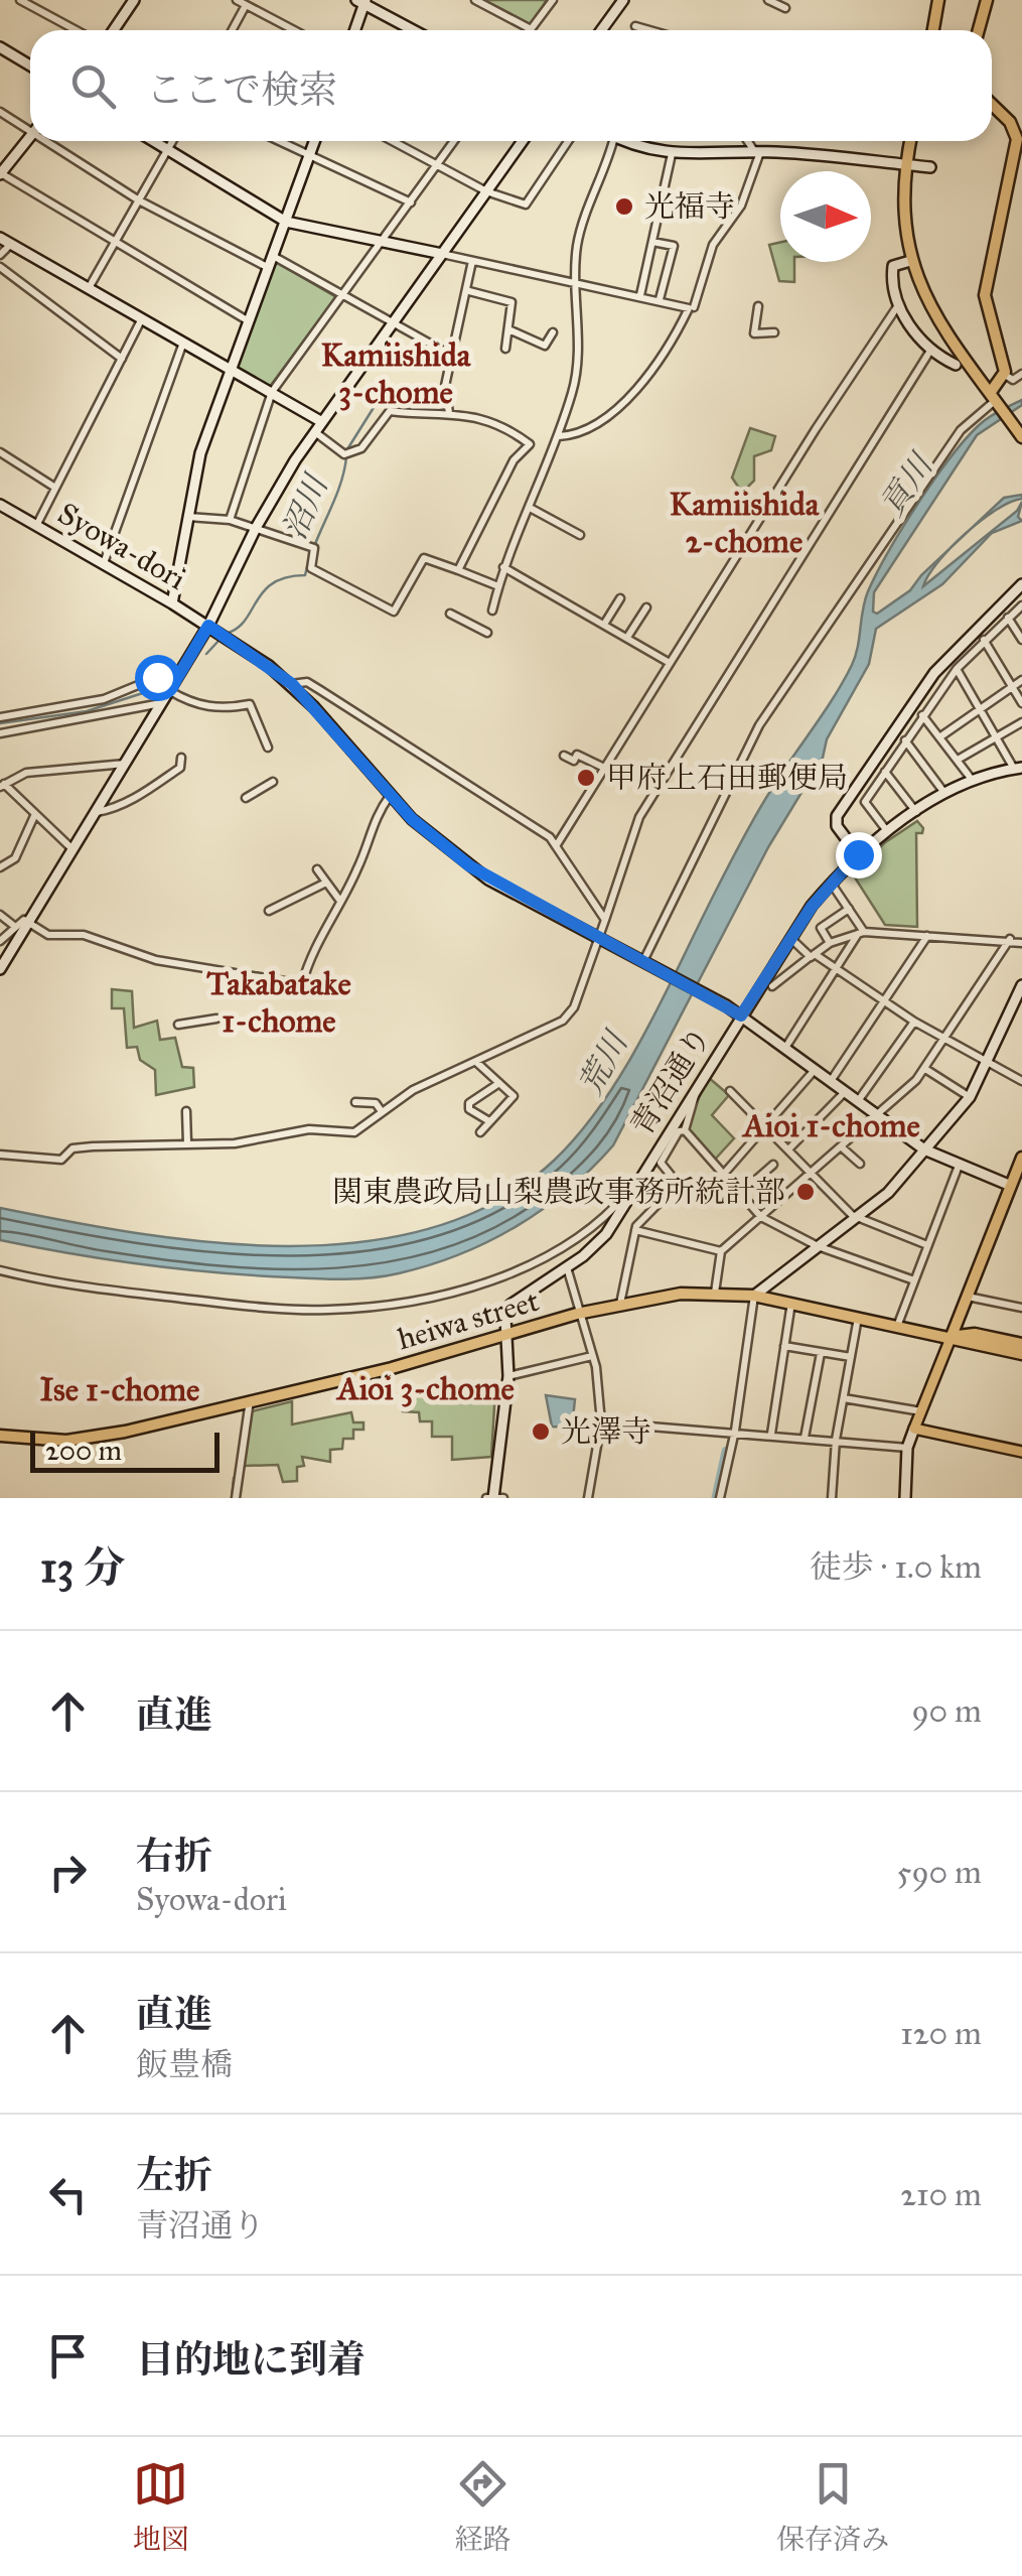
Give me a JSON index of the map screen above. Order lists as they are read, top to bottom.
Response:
{
  "streets": {
    "highway": ["heiwa street"],
    "street": ["Syowa-dori", "青沼通り"]
  },
  "crossings": [
    ["Syowa-dori", "青沼通り"],
    ["青沼通り", "heiwa street"]
  ],
  "districts": [
    "Kamiishida 3-chome",
    "Kamiishida 2-chome",
    "Takabatake 1-chome",
    "Aioi 1-chome",
    "Aioi 3-chome",
    "Ise 1-chome"
  ],
  "water": ["貢川", "沼川", "荒川"],
  "places": [
    "光福寺",
    "甲府上石田郵便局",
    "関東農政局山梨農政事務所統計部",
    "光澤寺"
  ],
  "scale_bar": "200 m",
  "north": "right",
  "page": {
    "search": "ここで検索",
    "scale": "200 m",
    "heading": ["13 分", "徒歩 · 1.0 km"],
    "list": [
      ["直進", "90 m"],
      ["右折", "Syowa-dori", "590 m"],
      ["直進", "飯豊橋", "120 m"],
      ["左折", "青沼通り", "210 m"],
      "目的地に到着"
    ],
    "nav": ["地図", "経路", "保存済み"]
  }
}
